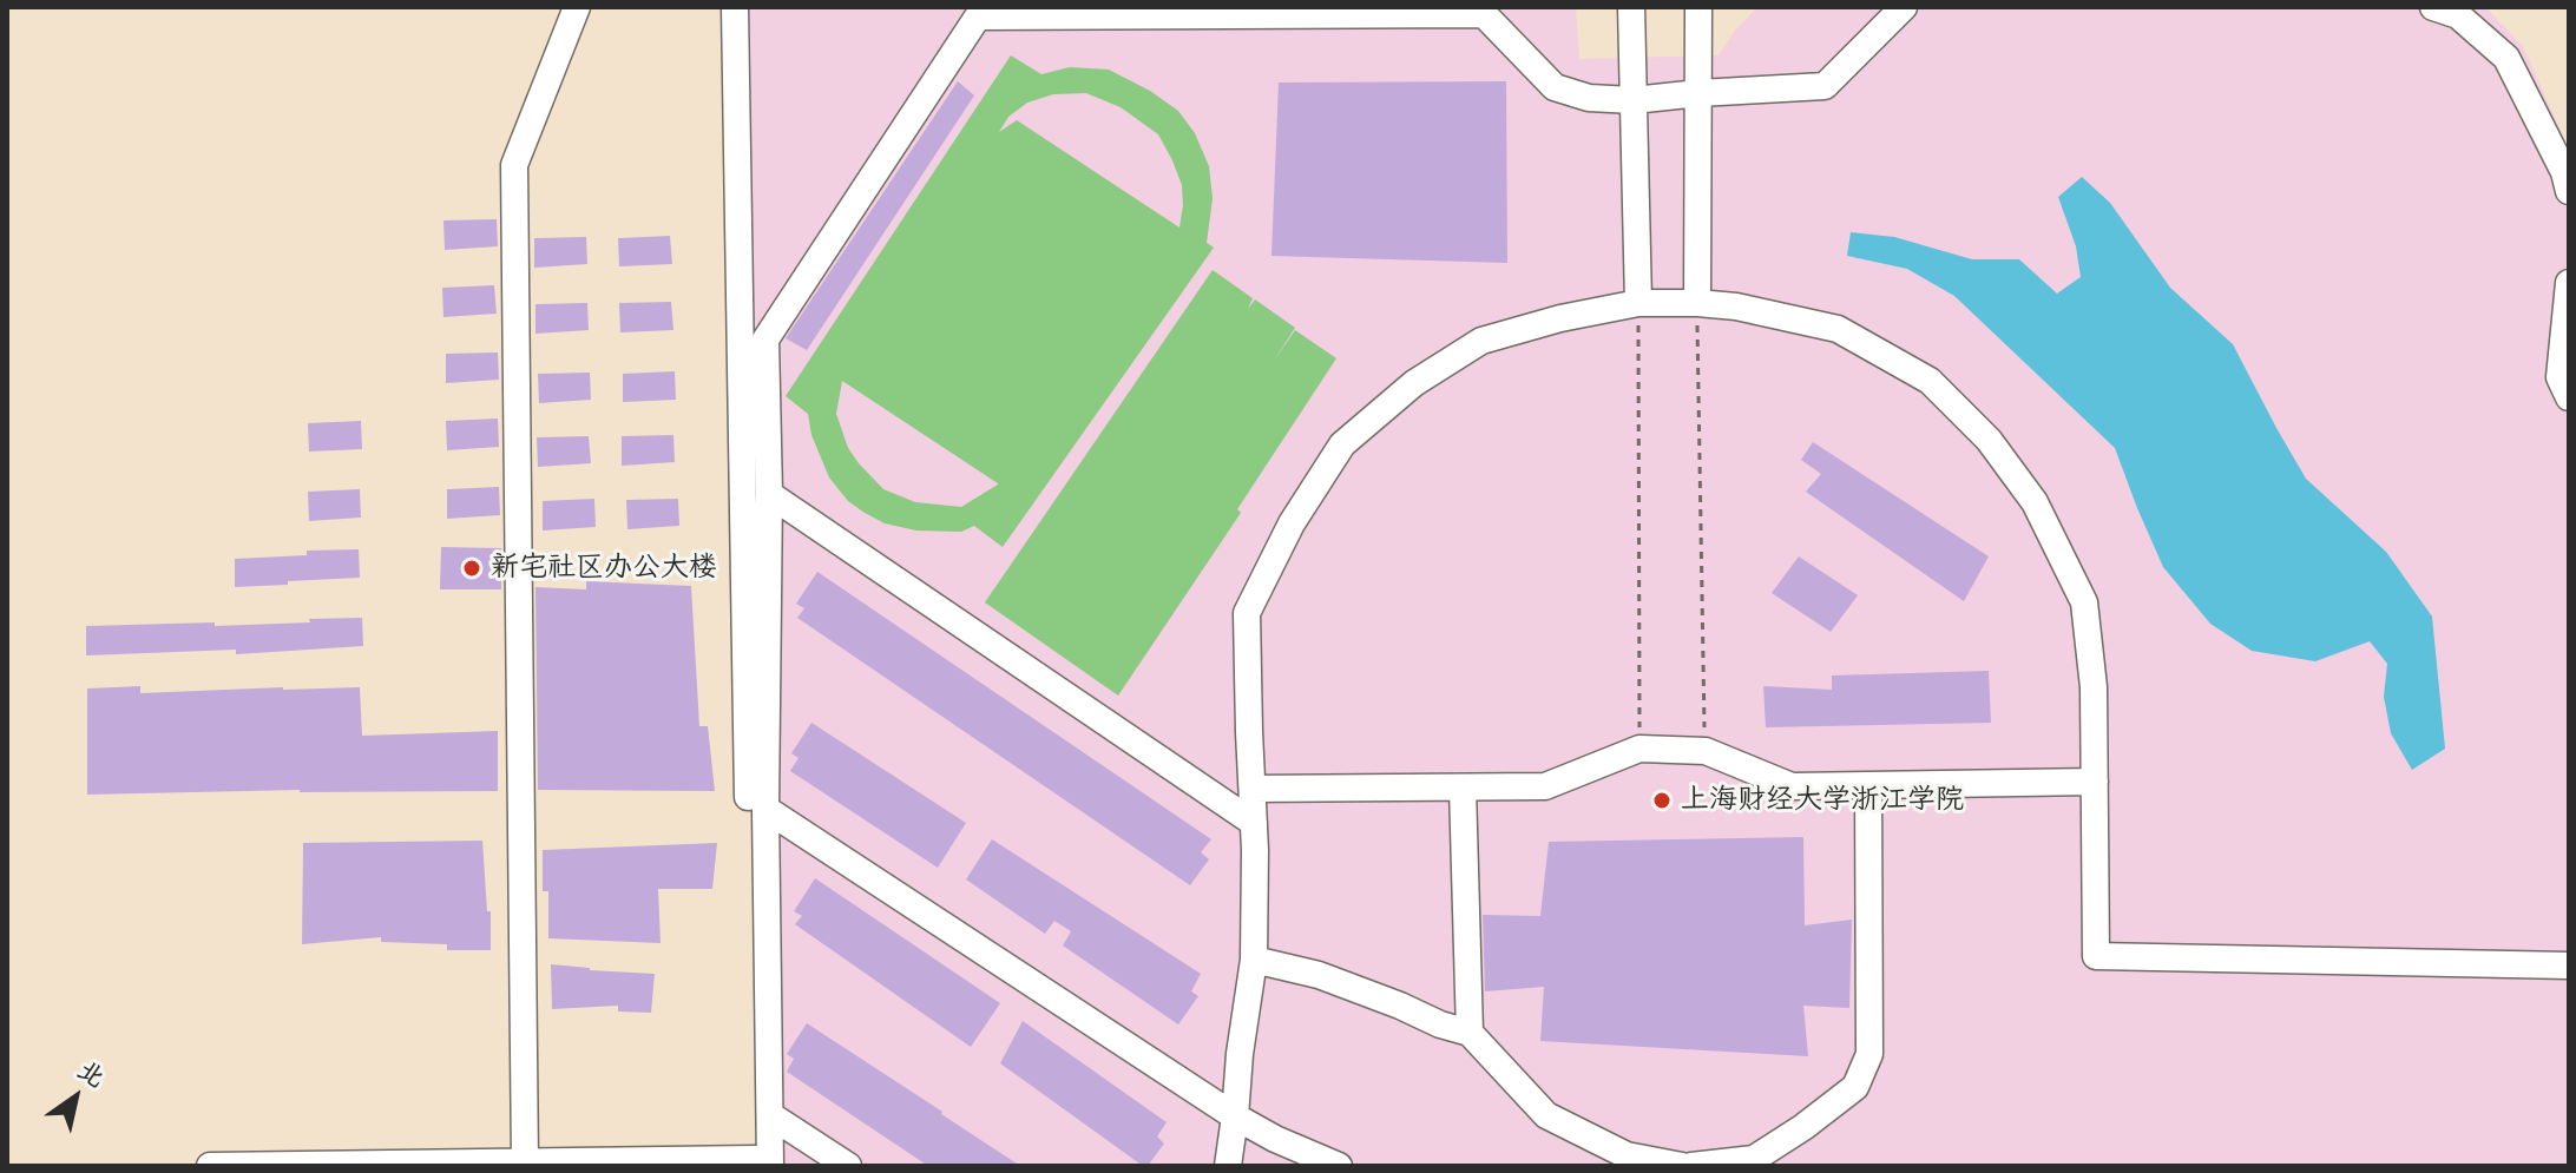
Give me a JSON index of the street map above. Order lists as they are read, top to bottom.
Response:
{
  "places": ["新宅社区办公大楼", "上海财经大学浙江学院"],
  "north": "top right"
}
